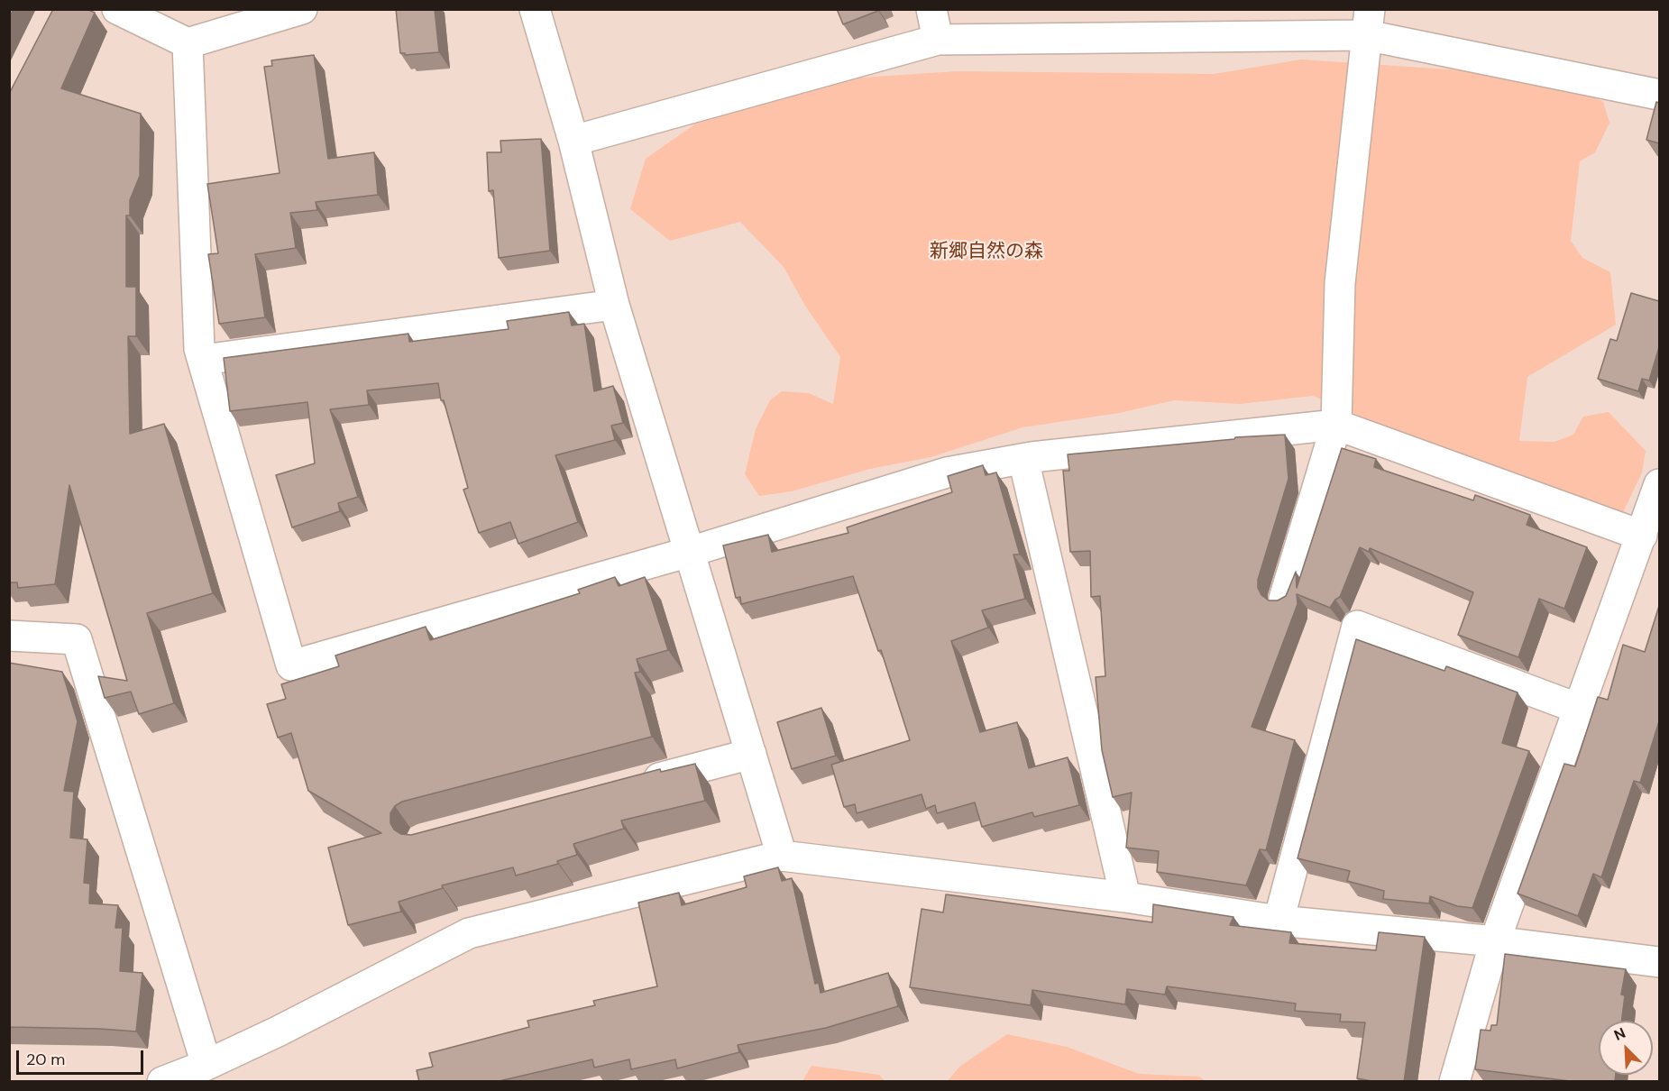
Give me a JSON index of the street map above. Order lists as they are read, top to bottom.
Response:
{
  "parks": ["新郷自然の森"],
  "scale_bar": "20 m",
  "north": "top left"
}
